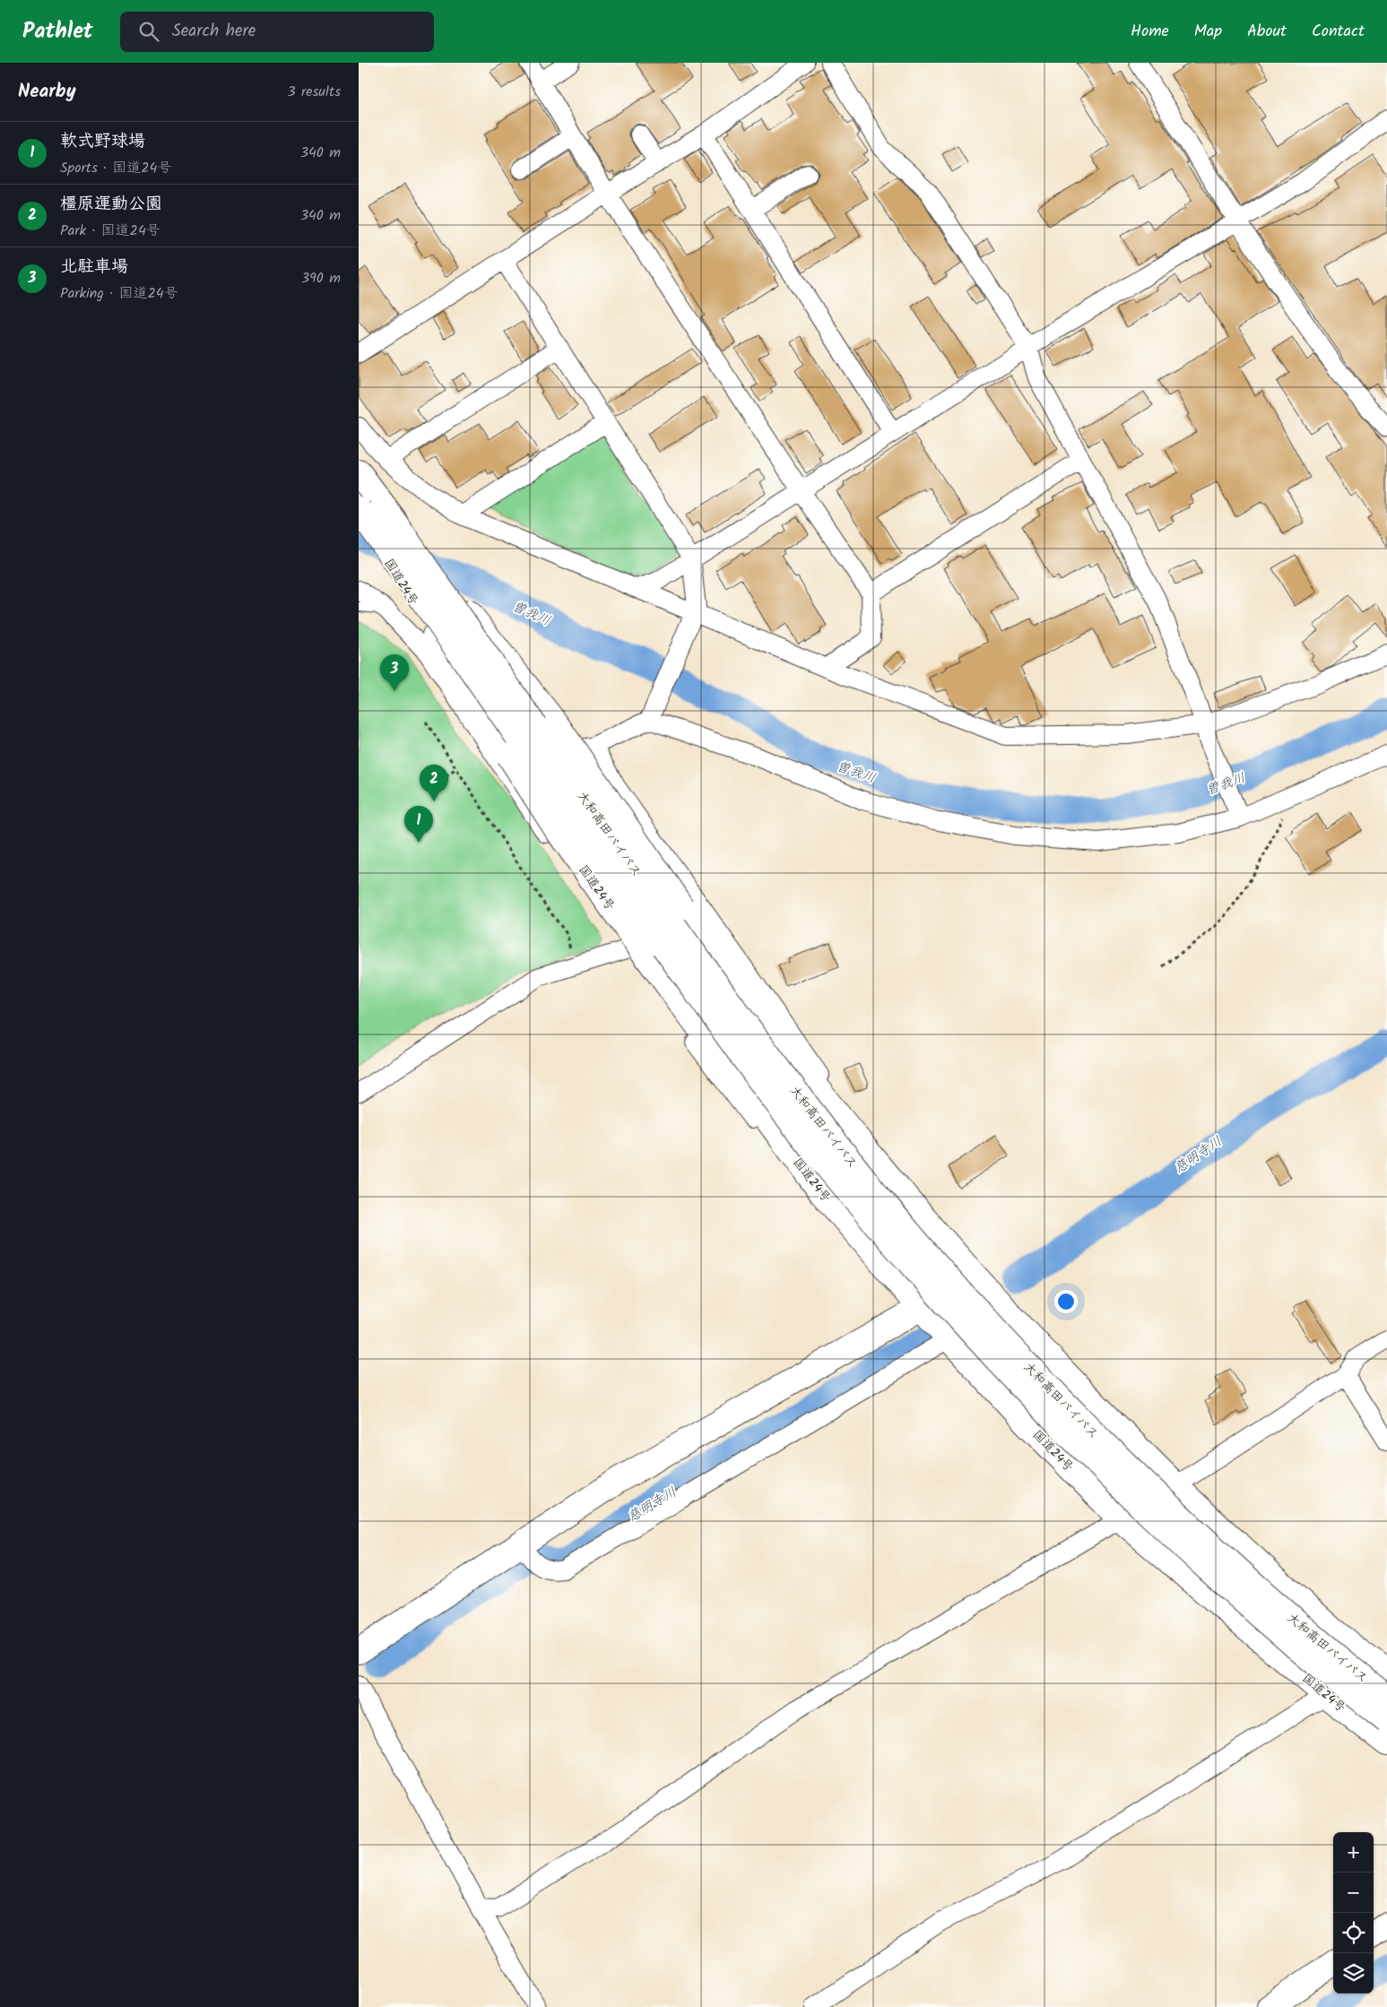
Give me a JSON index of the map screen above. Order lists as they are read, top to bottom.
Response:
{
  "streets": {
    "main road": ["国道24号", "大和高田バイパス"]
  },
  "water": ["曽我川", "慈明寺川"],
  "page": {
    "header": "Pathlet",
    "search": "Search here",
    "nav": [
      "Home",
      "Map",
      "About",
      "Contact"
    ],
    "heading": ["Nearby", "3 results"],
    "list": [
      {
        "mark": "1",
        "name": "軟式野球場",
        "note": "Sports · 国道24号",
        "value": "340 m"
      },
      {
        "mark": "2",
        "name": "橿原運動公園",
        "note": "Park · 国道24号",
        "value": "340 m"
      },
      {
        "mark": "3",
        "name": "北駐車場",
        "note": "Parking · 国道24号",
        "value": "390 m"
      }
    ],
    "pins": ["3", "2", "1"],
    "map_buttons": ["+", "−"]
  }
}
